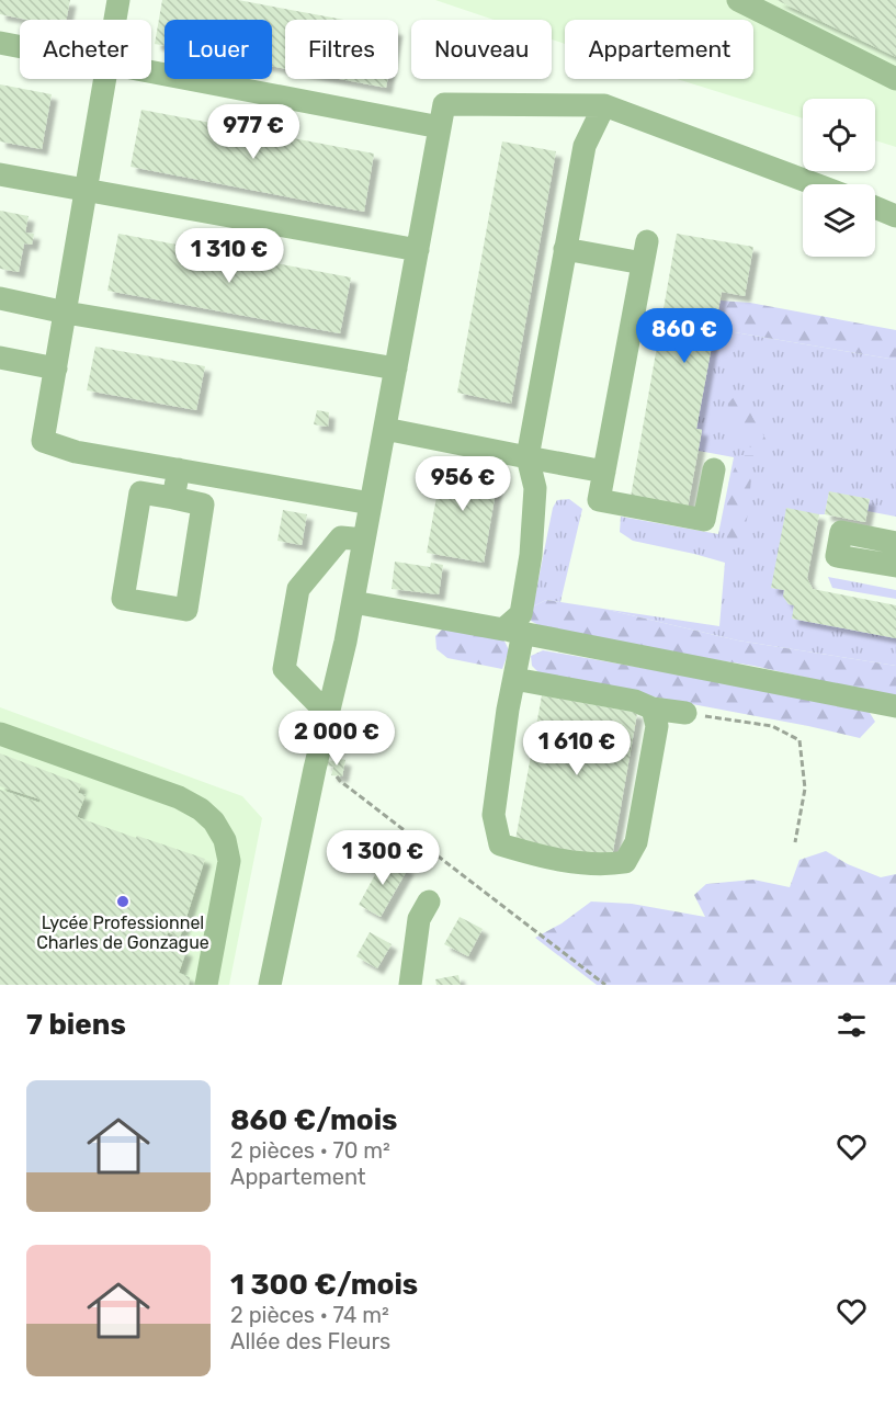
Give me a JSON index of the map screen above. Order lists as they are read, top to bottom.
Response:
{
  "places": ["Lycée Professionnel Charles de Gonzague"],
  "page": {
    "chip": [
      "Acheter",
      "Louer",
      "Filtres",
      "Nouveau",
      "Appartement"
    ],
    "price": [
      "977 €",
      "1 310 €",
      "860 €",
      "956 €",
      "2 000 €",
      "1 610 €",
      "1 300 €"
    ],
    "heading": "7 biens",
    "list": [
      {
        "name": "860 €/mois",
        "note": "2 pièces · 70 m² · Appartement"
      },
      {
        "name": "1 300 €/mois",
        "note": "2 pièces · 74 m² · Allée des Fleurs"
      }
    ]
  }
}
